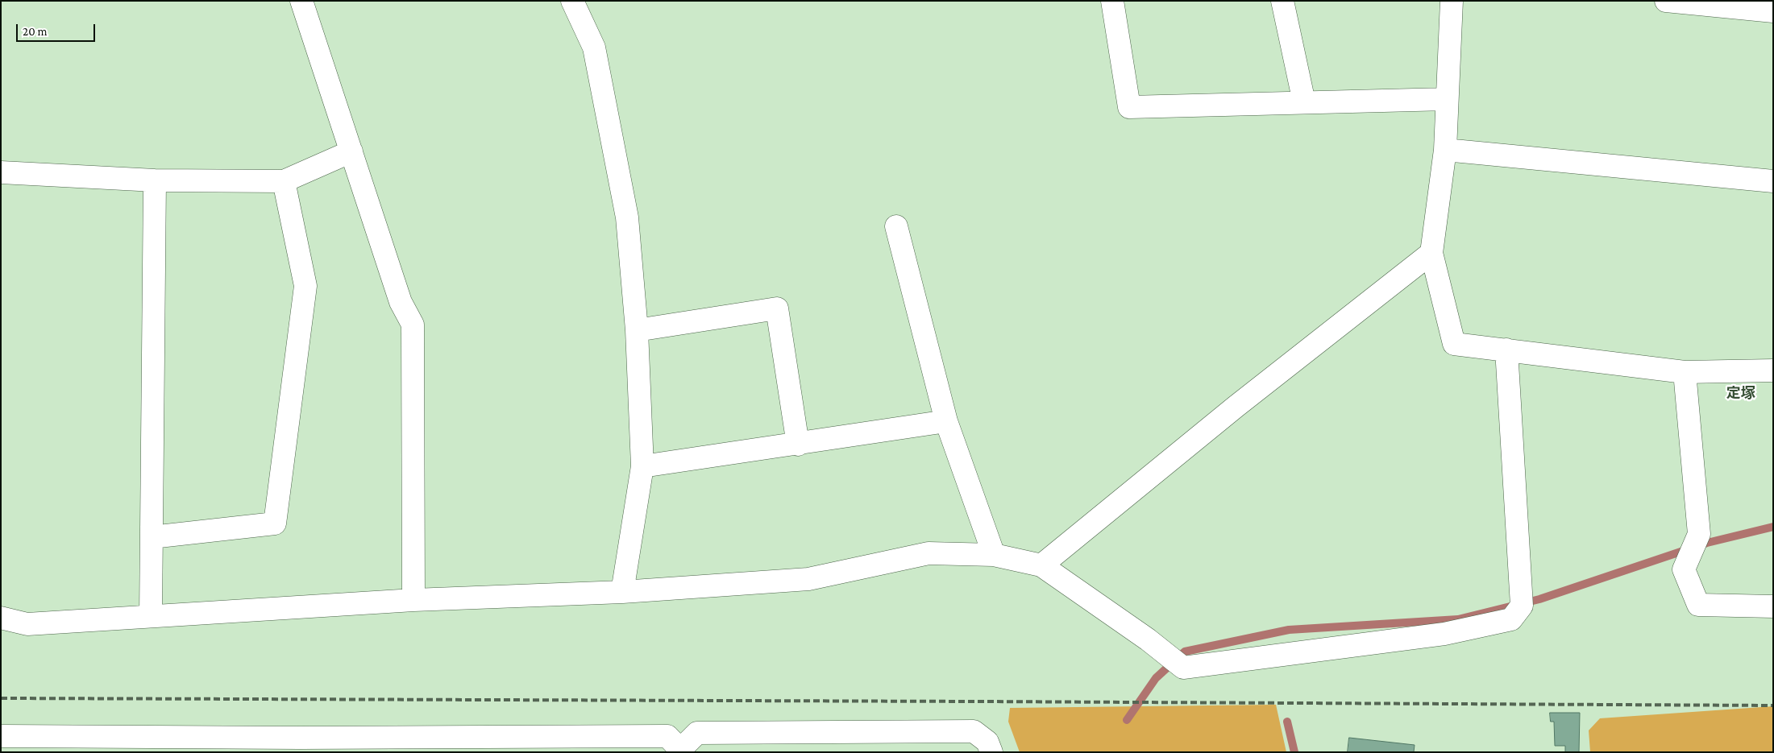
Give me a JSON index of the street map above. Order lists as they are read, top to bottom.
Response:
{
  "districts": ["定塚"],
  "scale_bar": "20 m"
}
